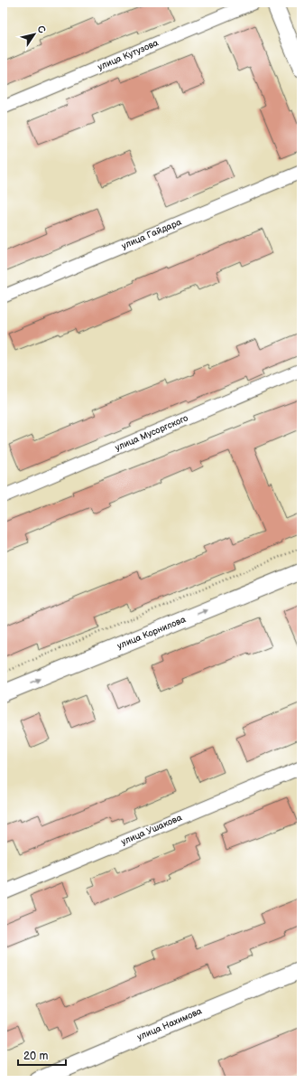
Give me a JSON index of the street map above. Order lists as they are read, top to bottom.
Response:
{
  "streets": {
    "street": [
      "улица Кутузова",
      "улица Гайдара",
      "улица Мусоргского",
      "улица Корнилова",
      "улица Ушакова",
      "улица Нахимова"
    ]
  },
  "one_way": ["улица Корнилова"],
  "scale_bar": "20 m",
  "north": "top right"
}
